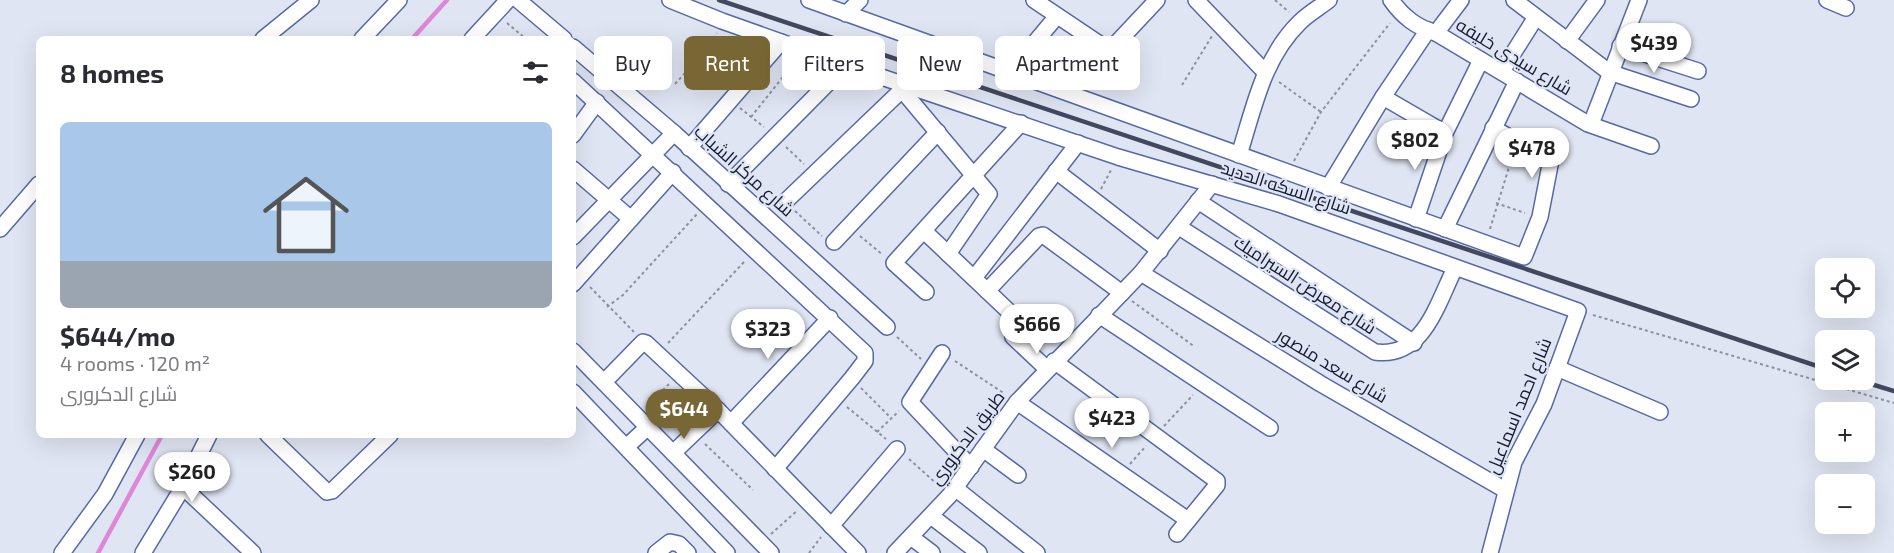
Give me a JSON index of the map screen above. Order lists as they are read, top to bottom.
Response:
{
  "streets": {
    "street": [
      "شارع سيدى خليفه",
      "شارع مركز الشباب",
      "شارع السكه الحديد",
      "شارع معرض السيراميك",
      "شارع سعد منصور",
      "شارع احمد اسماعيل",
      "طريق الدكروري"
    ]
  },
  "crossings": [
    ["شارع السكه الحديد", "شارع احمد اسماعيل"],
    ["شارع السكه الحديد", "طريق الدكروري"],
    ["شارع معرض السيراميك", "طريق الدكروري"],
    ["شارع سعد منصور", "شارع احمد اسماعيل"],
    ["شارع سعد منصور", "طريق الدكروري"]
  ],
  "page": {
    "price": [
      "$439",
      "$802",
      "$478",
      "$666",
      "$323",
      "$644",
      "$423",
      "$260"
    ],
    "chip": [
      "Buy",
      "Rent",
      "Filters",
      "New",
      "Apartment"
    ],
    "heading": "8 homes",
    "list": [
      {
        "name": "$644/mo",
        "note": "4 rooms · 120 m² · شارع الدكرورى"
      }
    ],
    "map_buttons": ["+", "−"]
  }
}
